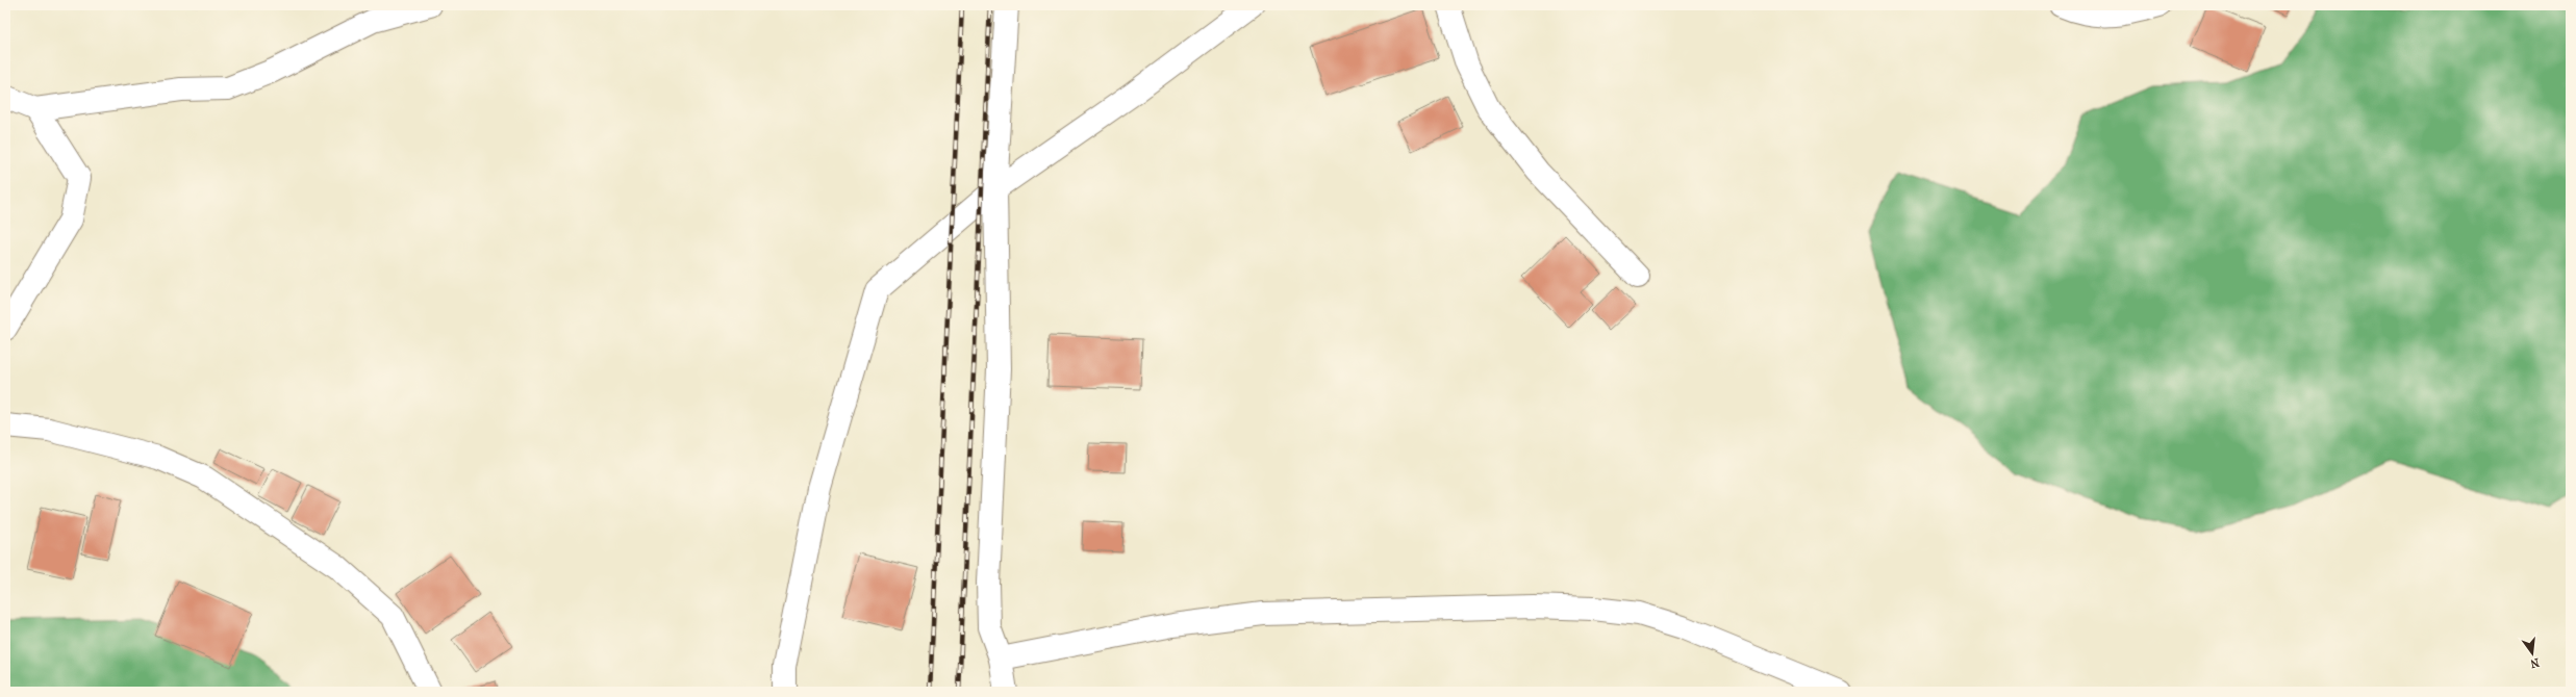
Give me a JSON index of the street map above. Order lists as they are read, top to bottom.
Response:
{
  "north": "bottom"
}
